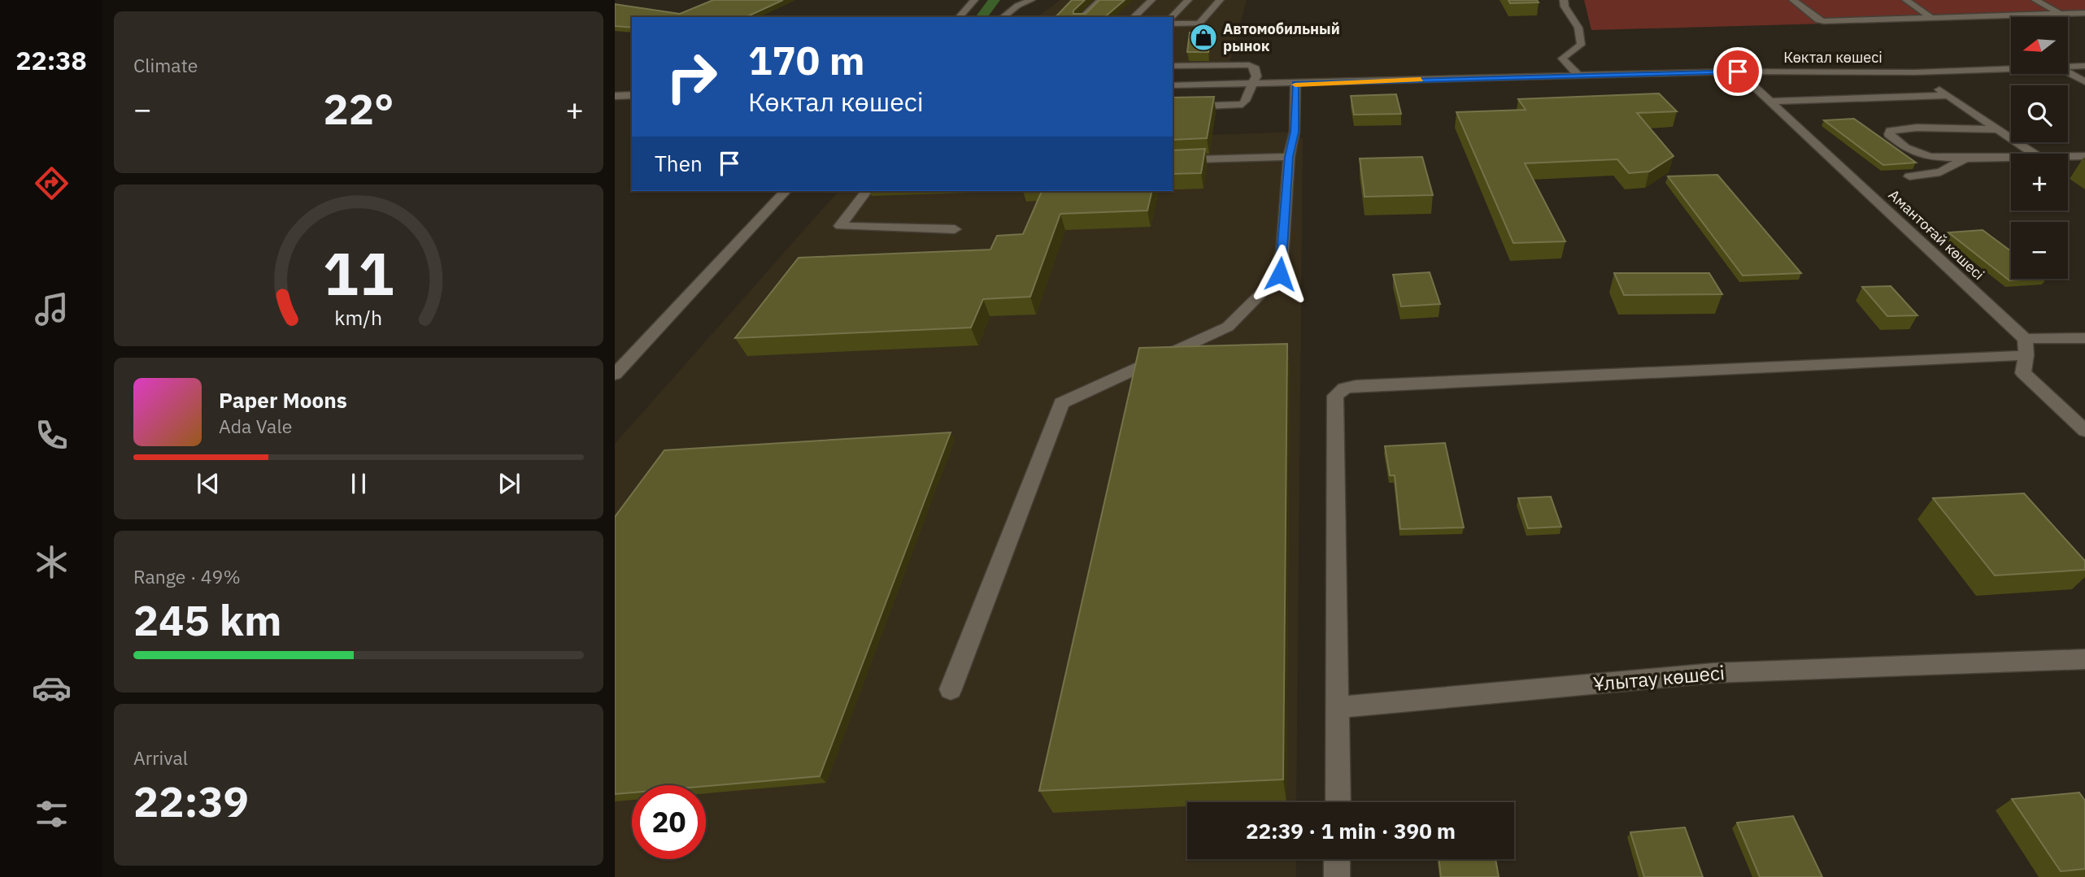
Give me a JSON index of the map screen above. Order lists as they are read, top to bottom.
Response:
{
  "streets": {
    "street": ["Көктал көшесі", "Амантоғай көшесі", "Ұлытау көшесі"]
  },
  "crossings": [
    ["Көктал көшесі", "Амантоғай көшесі"]
  ],
  "places": {
    "shop": ["Автомобильный рынок"]
  },
  "north": "left",
  "page": {
    "tabs": "22:38",
    "tile": [
      "Climate",
      ["Range · 49%", "245 km"],
      ["Arrival", "22:39"]
    ],
    "map_buttons": ["+", "−"],
    "turn": ["170 m", "Көктал көшесі"],
    "heat": ["−", "22°", "+"],
    "then": "Then",
    "song": ["Paper Moons", "Ada Vale"],
    "limit": "20",
    "trip": "22:39 · 1 min · 390 m",
    "gauge": ["11", "km/h"]
  }
}
